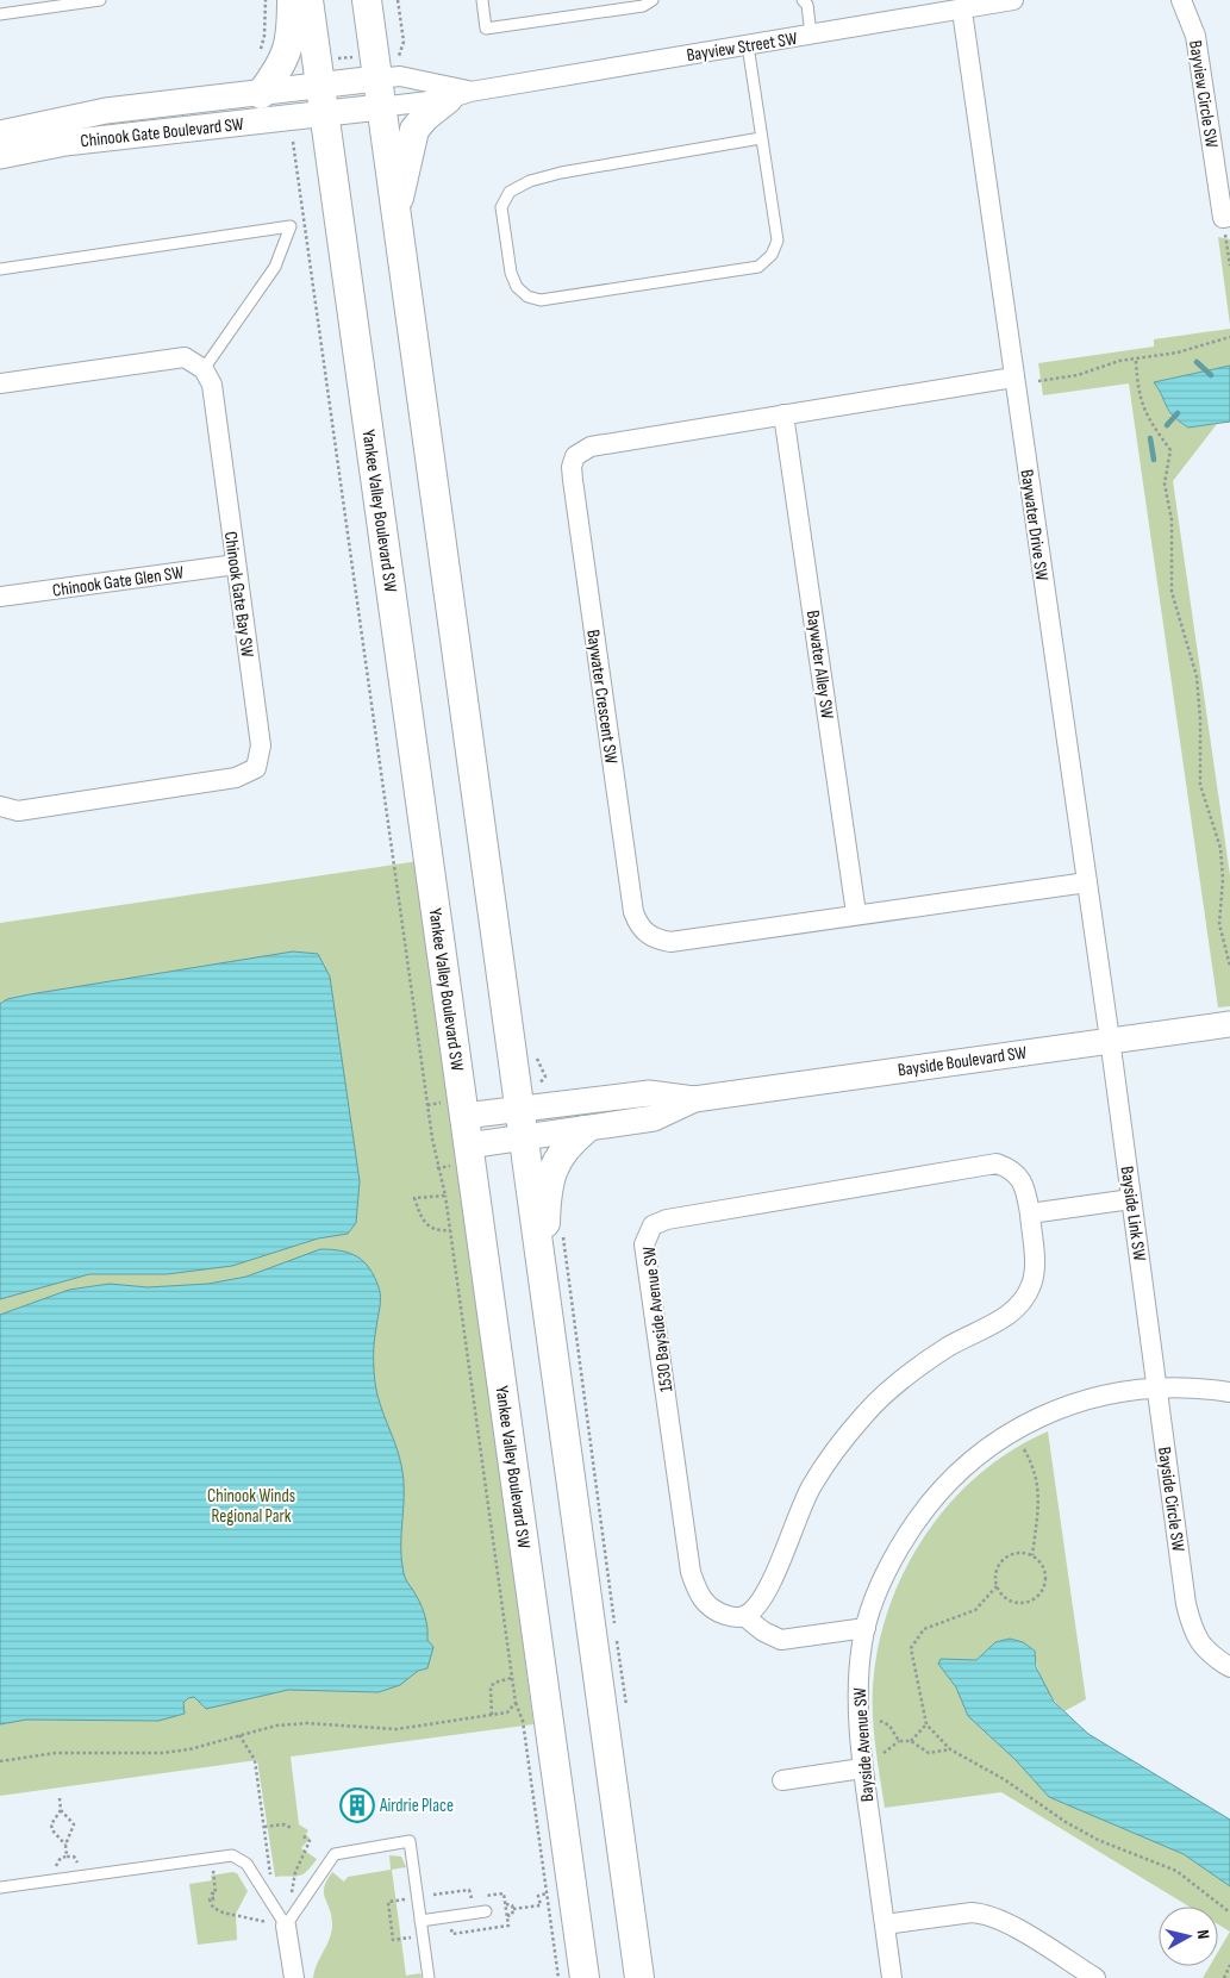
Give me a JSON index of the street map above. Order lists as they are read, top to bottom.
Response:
{
  "streets": {
    "main road": ["Yankee Valley Boulevard SW"],
    "street": [
      "Bayview Street SW",
      "Bayview Circle SW",
      "Chinook Gate Boulevard SW",
      "Baywater Drive SW",
      "Chinook Gate Glen SW",
      "Chinook Gate Bay SW",
      "Baywater Alley SW",
      "Baywater Crescent SW",
      "Bayside Boulevard SW",
      "Bayside Link SW",
      "1530 Bayside Avenue SW",
      "Bayside Circle SW",
      "Bayside Avenue SW"
    ]
  },
  "crossings": [
    ["Bayview Street SW", "Chinook Gate Boulevard SW"],
    ["Bayview Street SW", "Yankee Valley Boulevard SW"],
    ["Bayview Street SW", "Baywater Drive SW"],
    ["Chinook Gate Boulevard SW", "Yankee Valley Boulevard SW"],
    ["Yankee Valley Boulevard SW", "Bayside Boulevard SW"],
    ["Baywater Drive SW", "Baywater Crescent SW"],
    ["Baywater Drive SW", "Bayside Boulevard SW"],
    ["Baywater Drive SW", "Bayside Link SW"],
    ["Chinook Gate Glen SW", "Chinook Gate Bay SW"],
    ["Baywater Alley SW", "Baywater Crescent SW"],
    ["Bayside Boulevard SW", "Bayside Link SW"],
    ["Bayside Link SW", "Bayside Circle SW"],
    ["Bayside Link SW", "Bayside Avenue SW"],
    ["1530 Bayside Avenue SW", "Bayside Avenue SW"],
    ["Bayside Circle SW", "Bayside Avenue SW"]
  ],
  "parks": ["Chinook Winds Regional Park"],
  "places": {
    "building": ["Airdrie Place"]
  },
  "north": "right"
}
